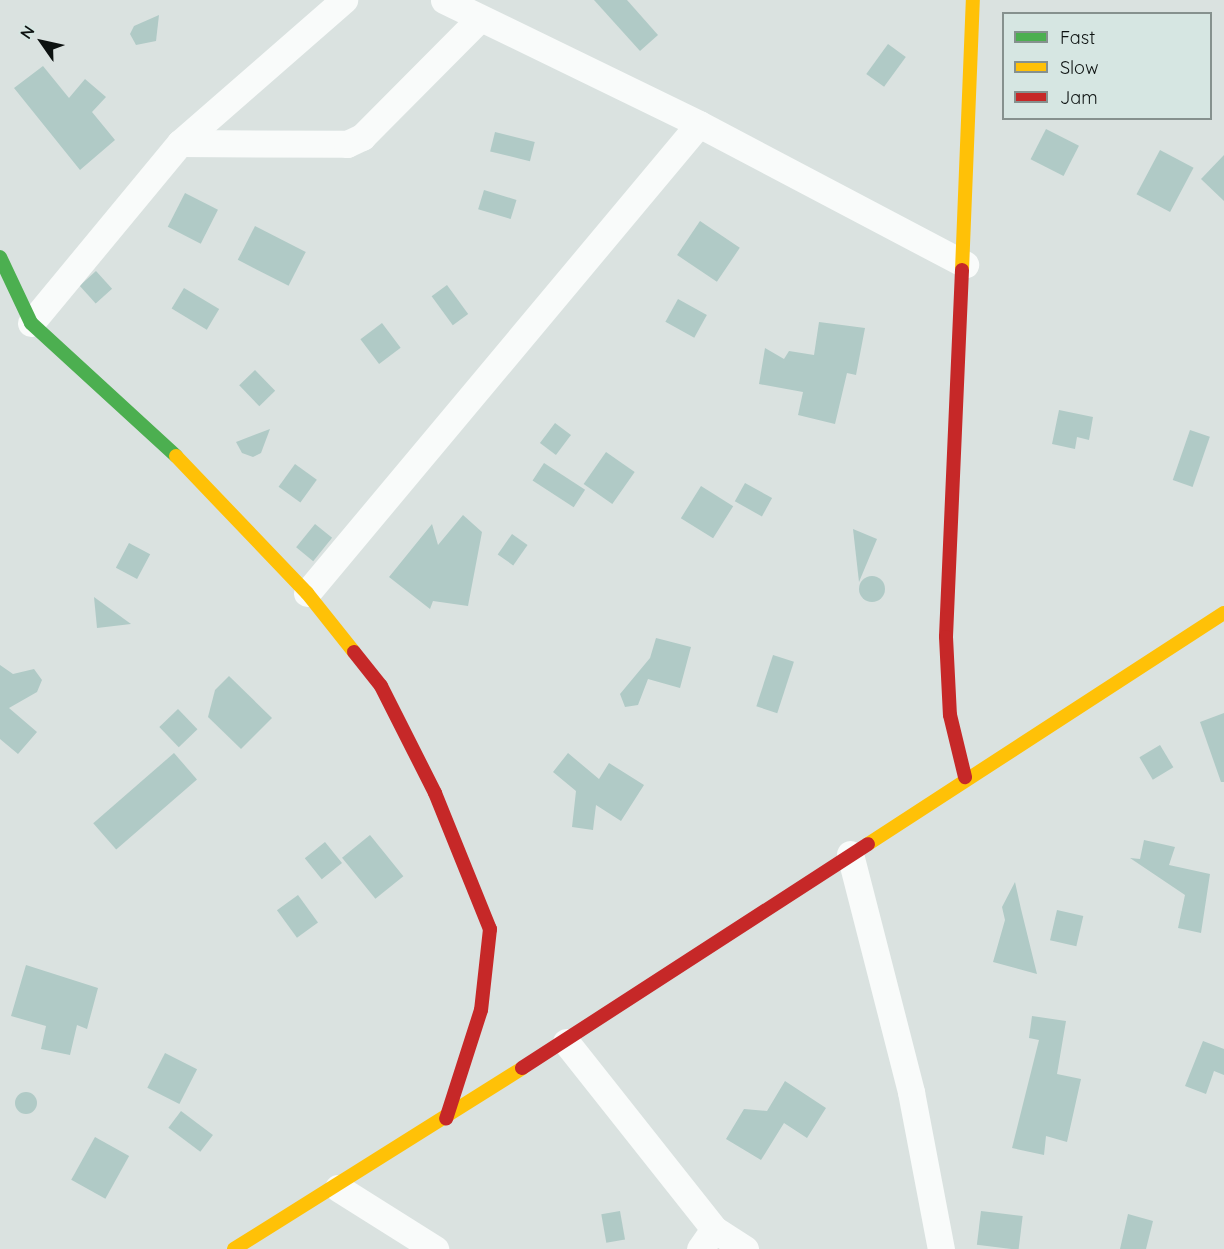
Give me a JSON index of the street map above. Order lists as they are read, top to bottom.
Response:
{
  "legend": ["Fast", "Slow", "Jam"],
  "north": "top left"
}
